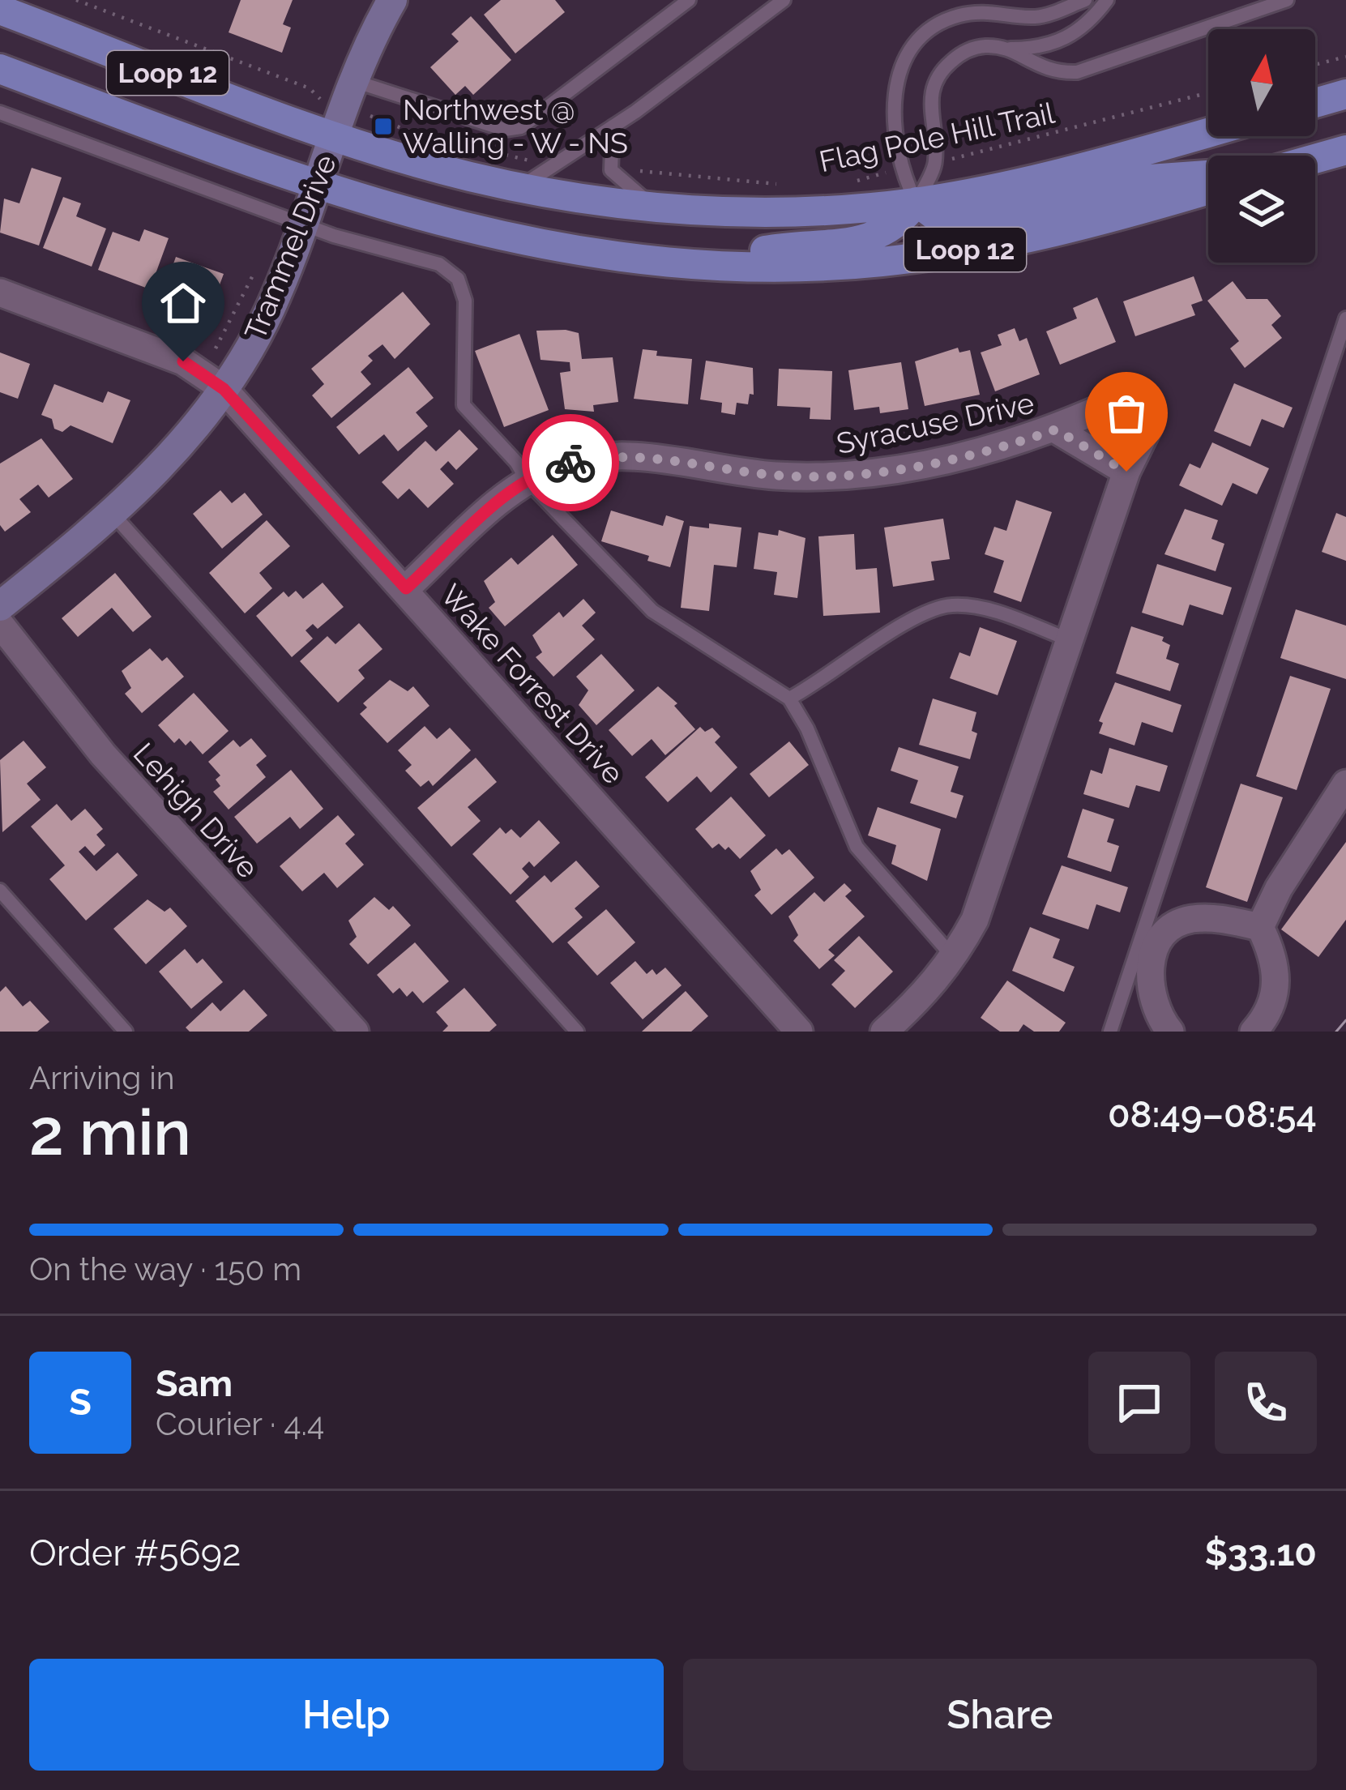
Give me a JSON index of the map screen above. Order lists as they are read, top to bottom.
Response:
{
  "streets": {
    "main road": ["Loop 12"],
    "street": [
      "Trammel Drive",
      "Syracuse Drive",
      "Wake Forrest Drive",
      "Lehigh Drive"
    ],
    "path": ["Flag Pole Hill Trail"]
  },
  "crossings": [
    ["Loop 12", "Trammel Drive"],
    ["Trammel Drive", "Wake Forrest Drive"],
    ["Syracuse Drive", "Wake Forrest Drive"]
  ],
  "places": {
    "transit": ["Northwest @ Walling - W - NS"]
  },
  "north": "top",
  "page": {
    "heading": ["2 min", "Arriving in", "08:49–08:54"],
    "panel": [
      "Sam",
      "Courier · 4.4",
      "Order #5692",
      "$33.10"
    ],
    "bar": "On the way · 150 m",
    "round": "S",
    "buttons": ["Help", "Share"]
  }
}
